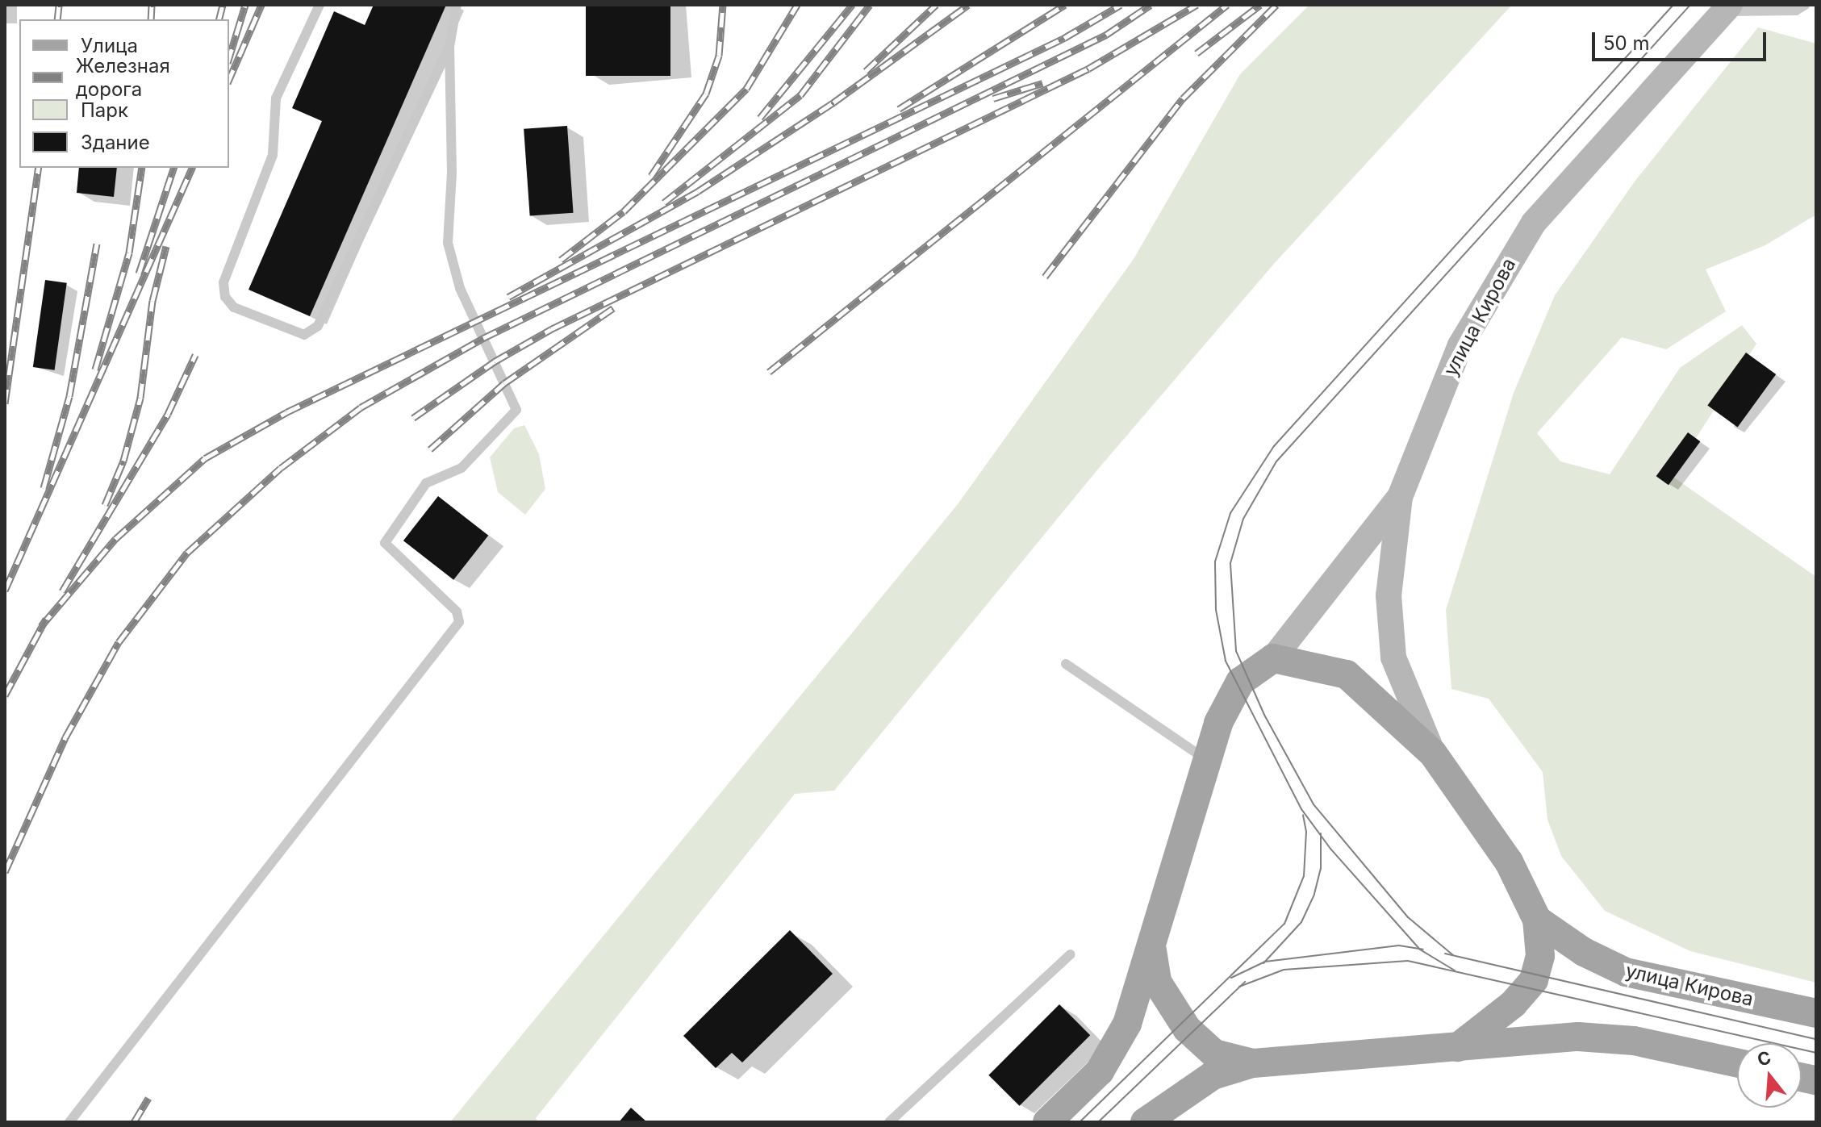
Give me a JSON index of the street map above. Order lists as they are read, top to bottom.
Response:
{
  "streets": {
    "main road": ["улица Кирова"]
  },
  "legend": [
    "Улица",
    "Железная дорога",
    "Парк",
    "Здание"
  ],
  "scale_bar": "50 m",
  "north": "top"
}
